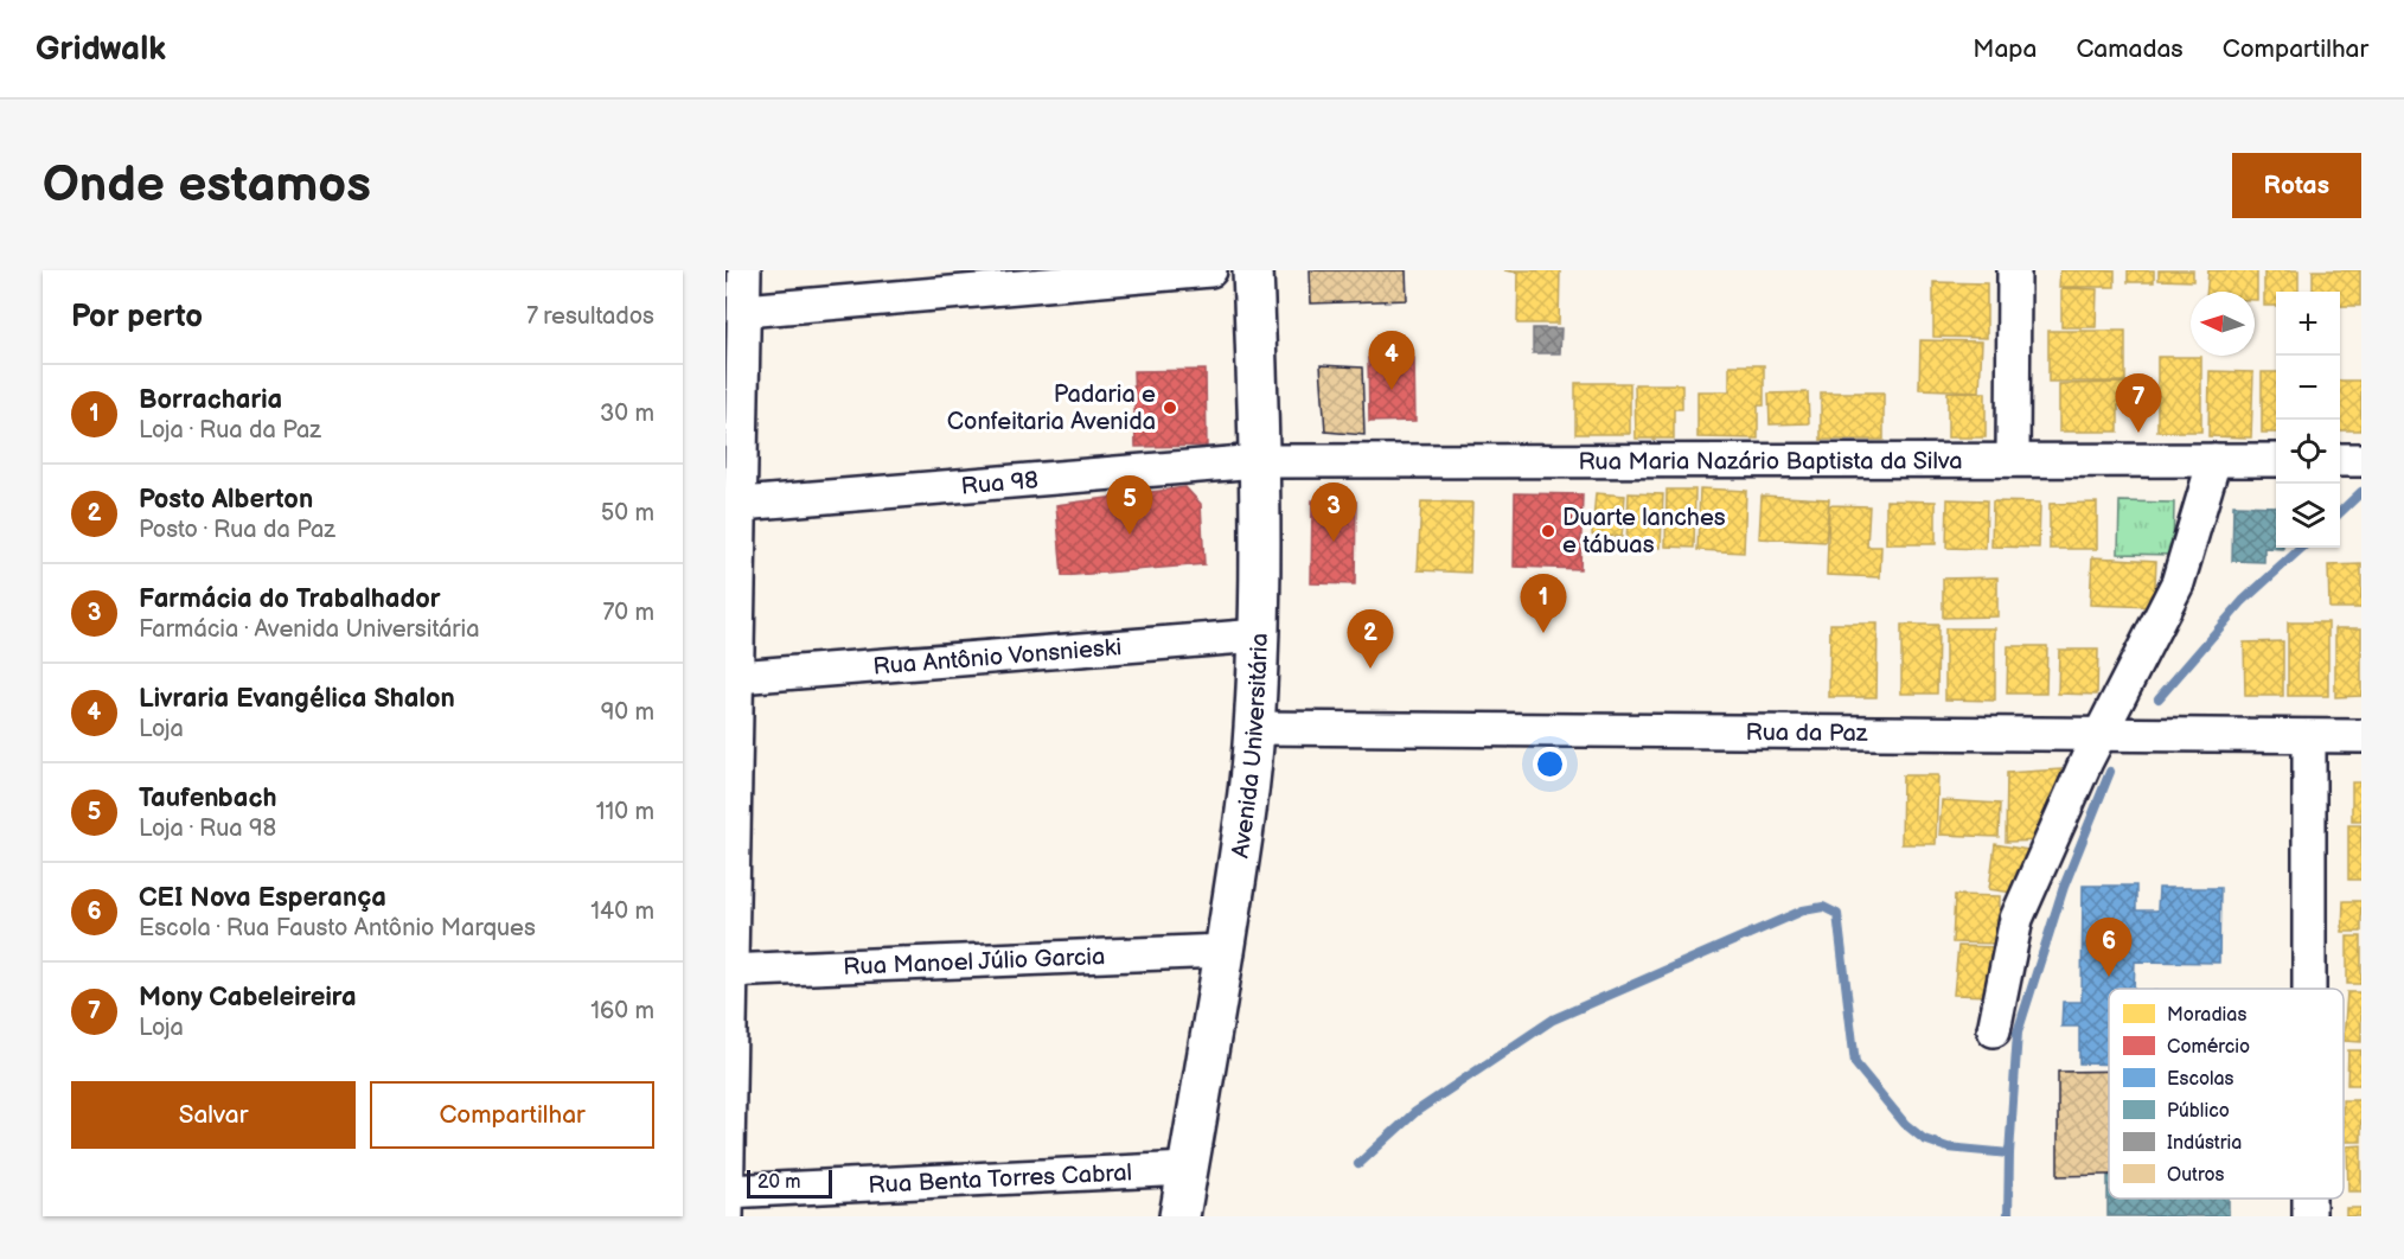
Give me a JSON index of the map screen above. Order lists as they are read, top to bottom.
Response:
{
  "streets": {
    "main road": ["Avenida Universitária"],
    "street": [
      "Rua Maria Nazário Baptista da Silva",
      "Rua 98",
      "Rua Antônio Vonsnieski",
      "Rua da Paz",
      "Rua Manoel Júlio Garcia",
      "Rua Benta Torres Cabral"
    ]
  },
  "crossings": [
    ["Rua Maria Nazário Baptista da Silva", "Rua 98"],
    ["Rua Maria Nazário Baptista da Silva", "Avenida Universitária"],
    ["Rua 98", "Avenida Universitária"],
    ["Rua Antônio Vonsnieski", "Avenida Universitária"],
    ["Rua da Paz", "Avenida Universitária"],
    ["Avenida Universitária", "Rua Manoel Júlio Garcia"],
    ["Avenida Universitária", "Rua Benta Torres Cabral"]
  ],
  "places": ["Padaria e Confeitaria Avenida", "Duarte lanches e tábuas"],
  "legend": [
    "Moradias",
    "Comércio",
    "Escolas",
    "Público",
    "Indústria",
    "Outros"
  ],
  "scale_bar": "20 m",
  "north": "left",
  "page": {
    "header": "Gridwalk",
    "nav": ["Mapa", "Camadas", "Compartilhar"],
    "buttons": [
      "Rotas",
      ["Salvar", "Compartilhar"]
    ],
    "title": "Onde estamos",
    "heading": ["Por perto", "7 resultados"],
    "map_buttons": ["+", "−"],
    "pins": [
      "4",
      "7",
      "5",
      "3",
      "1",
      "2",
      "6"
    ],
    "list": [
      {
        "mark": "1",
        "name": "Borracharia",
        "note": "Loja · Rua da Paz",
        "value": "30 m"
      },
      {
        "mark": "2",
        "name": "Posto Alberton",
        "note": "Posto · Rua da Paz",
        "value": "50 m"
      },
      {
        "mark": "3",
        "name": "Farmácia do Trabalhador",
        "note": "Farmácia · Avenida Universitária",
        "value": "70 m"
      },
      {
        "mark": "4",
        "name": "Livraria Evangélica Shalon",
        "note": "Loja",
        "value": "90 m"
      },
      {
        "mark": "5",
        "name": "Taufenbach",
        "note": "Loja · Rua 98",
        "value": "110 m"
      },
      {
        "mark": "6",
        "name": "CEI Nova Esperança",
        "note": "Escola · Rua Fausto Antônio Marques",
        "value": "140 m"
      },
      {
        "mark": "7",
        "name": "Mony Cabeleireira",
        "note": "Loja",
        "value": "160 m"
      }
    ],
    "scale": "20 m"
  }
}
